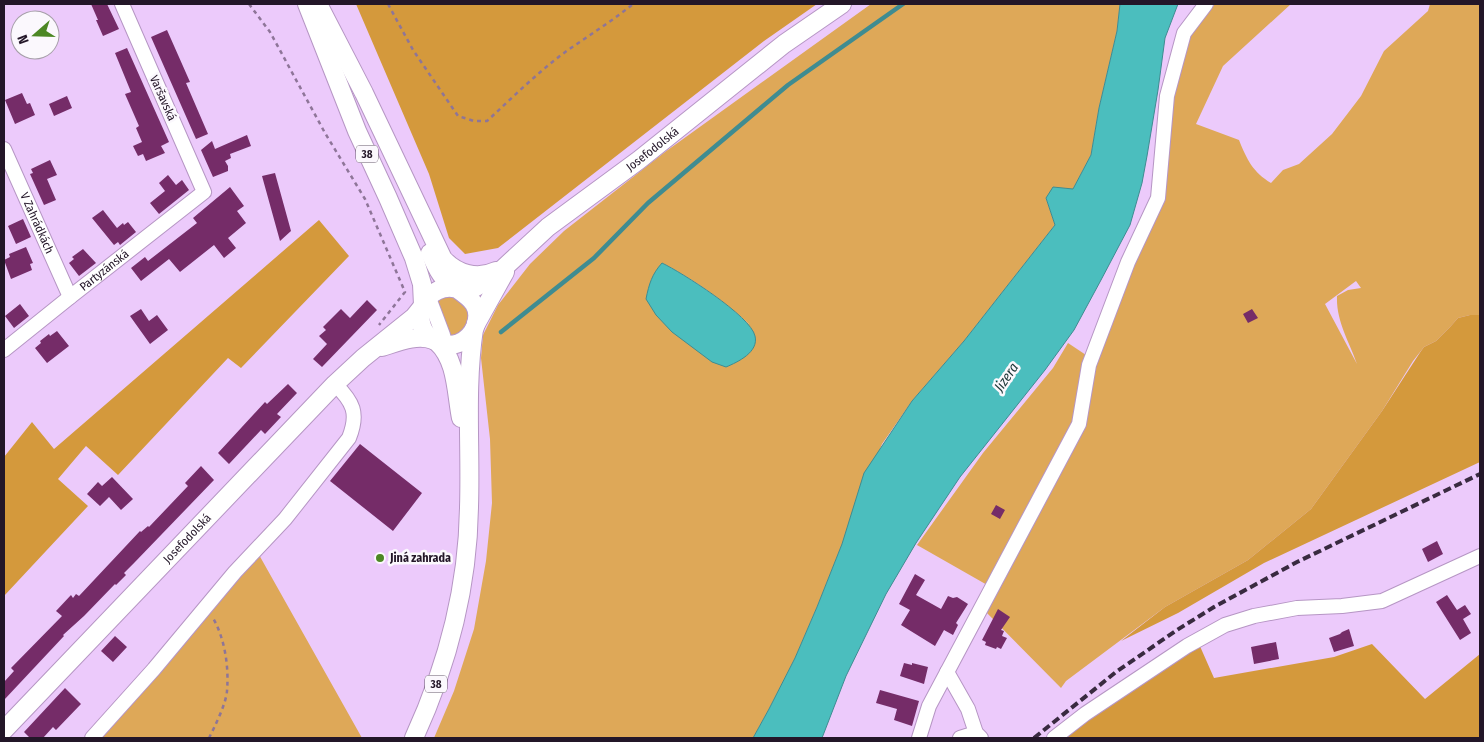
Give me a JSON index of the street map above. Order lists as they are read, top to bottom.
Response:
{
  "streets": {
    "main road": ["Josefodolská", "38"],
    "street": ["Varšavská", "V Zahrádkách", "Partyzánská"]
  },
  "crossings": [
    ["Varšavská", "Partyzánská"],
    ["Josefodolská", "38"],
    ["V Zahrádkách", "Partyzánská"]
  ],
  "water": ["Jizera"],
  "places": ["Jiná zahrada"],
  "north": "left"
}
